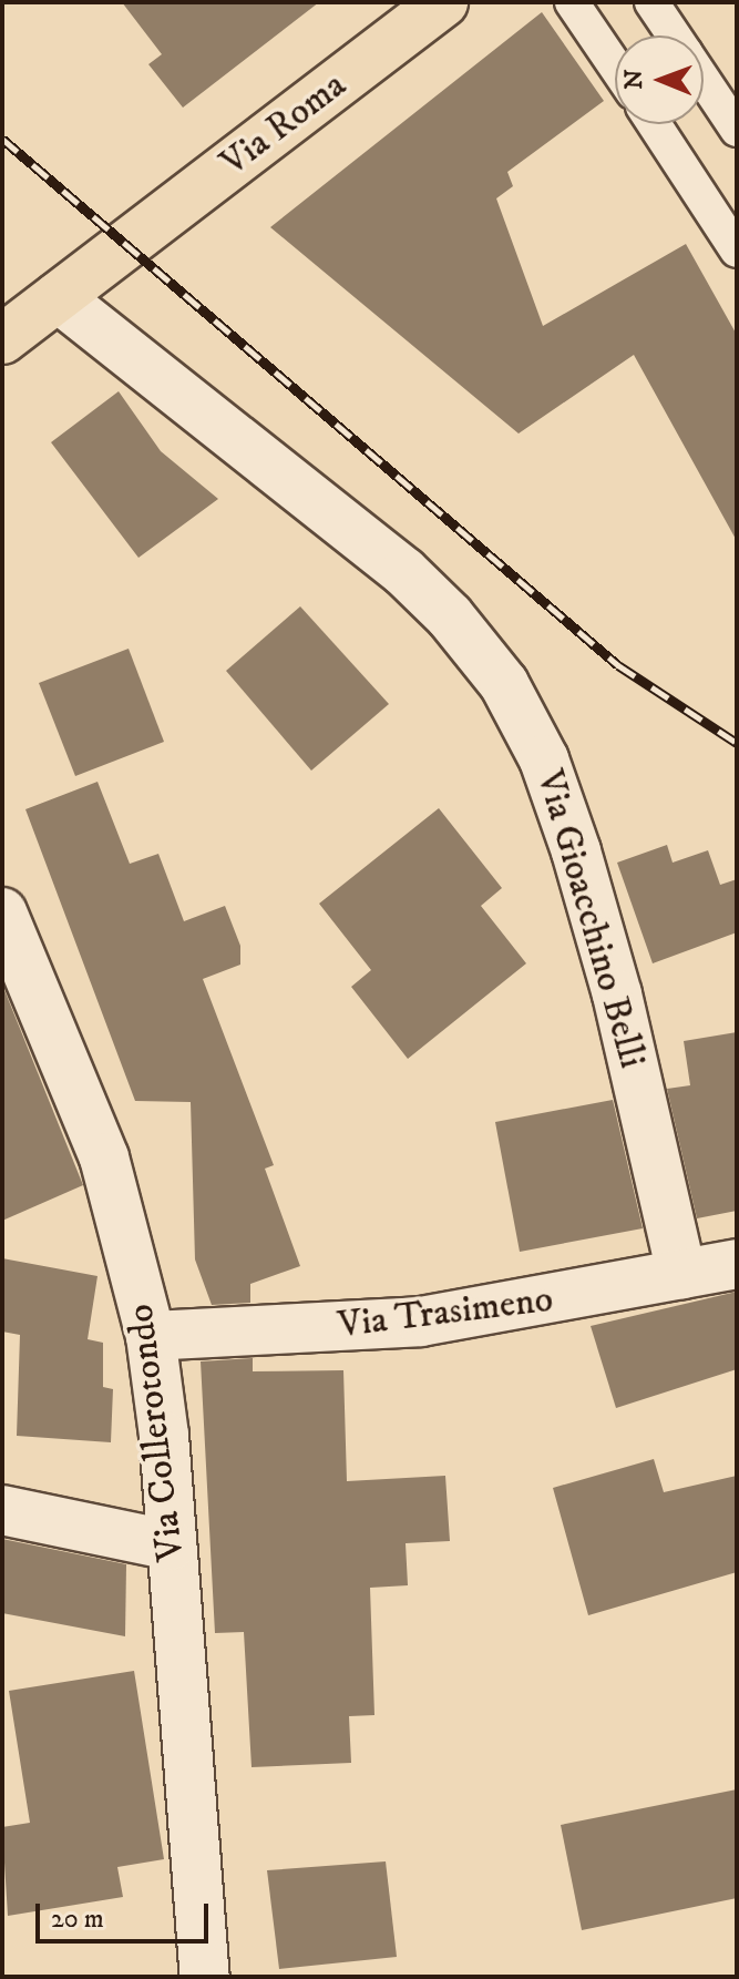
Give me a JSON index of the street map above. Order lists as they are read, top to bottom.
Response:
{
  "streets": {
    "main road": ["Via Roma"],
    "street": ["Via Gioacchino Belli", "Via Trasimeno", "Via Collerotondo"]
  },
  "crossings": [
    ["Via Roma", "Via Gioacchino Belli"],
    ["Via Gioacchino Belli", "Via Trasimeno"],
    ["Via Trasimeno", "Via Collerotondo"]
  ],
  "scale_bar": "20 m",
  "north": "left"
}
